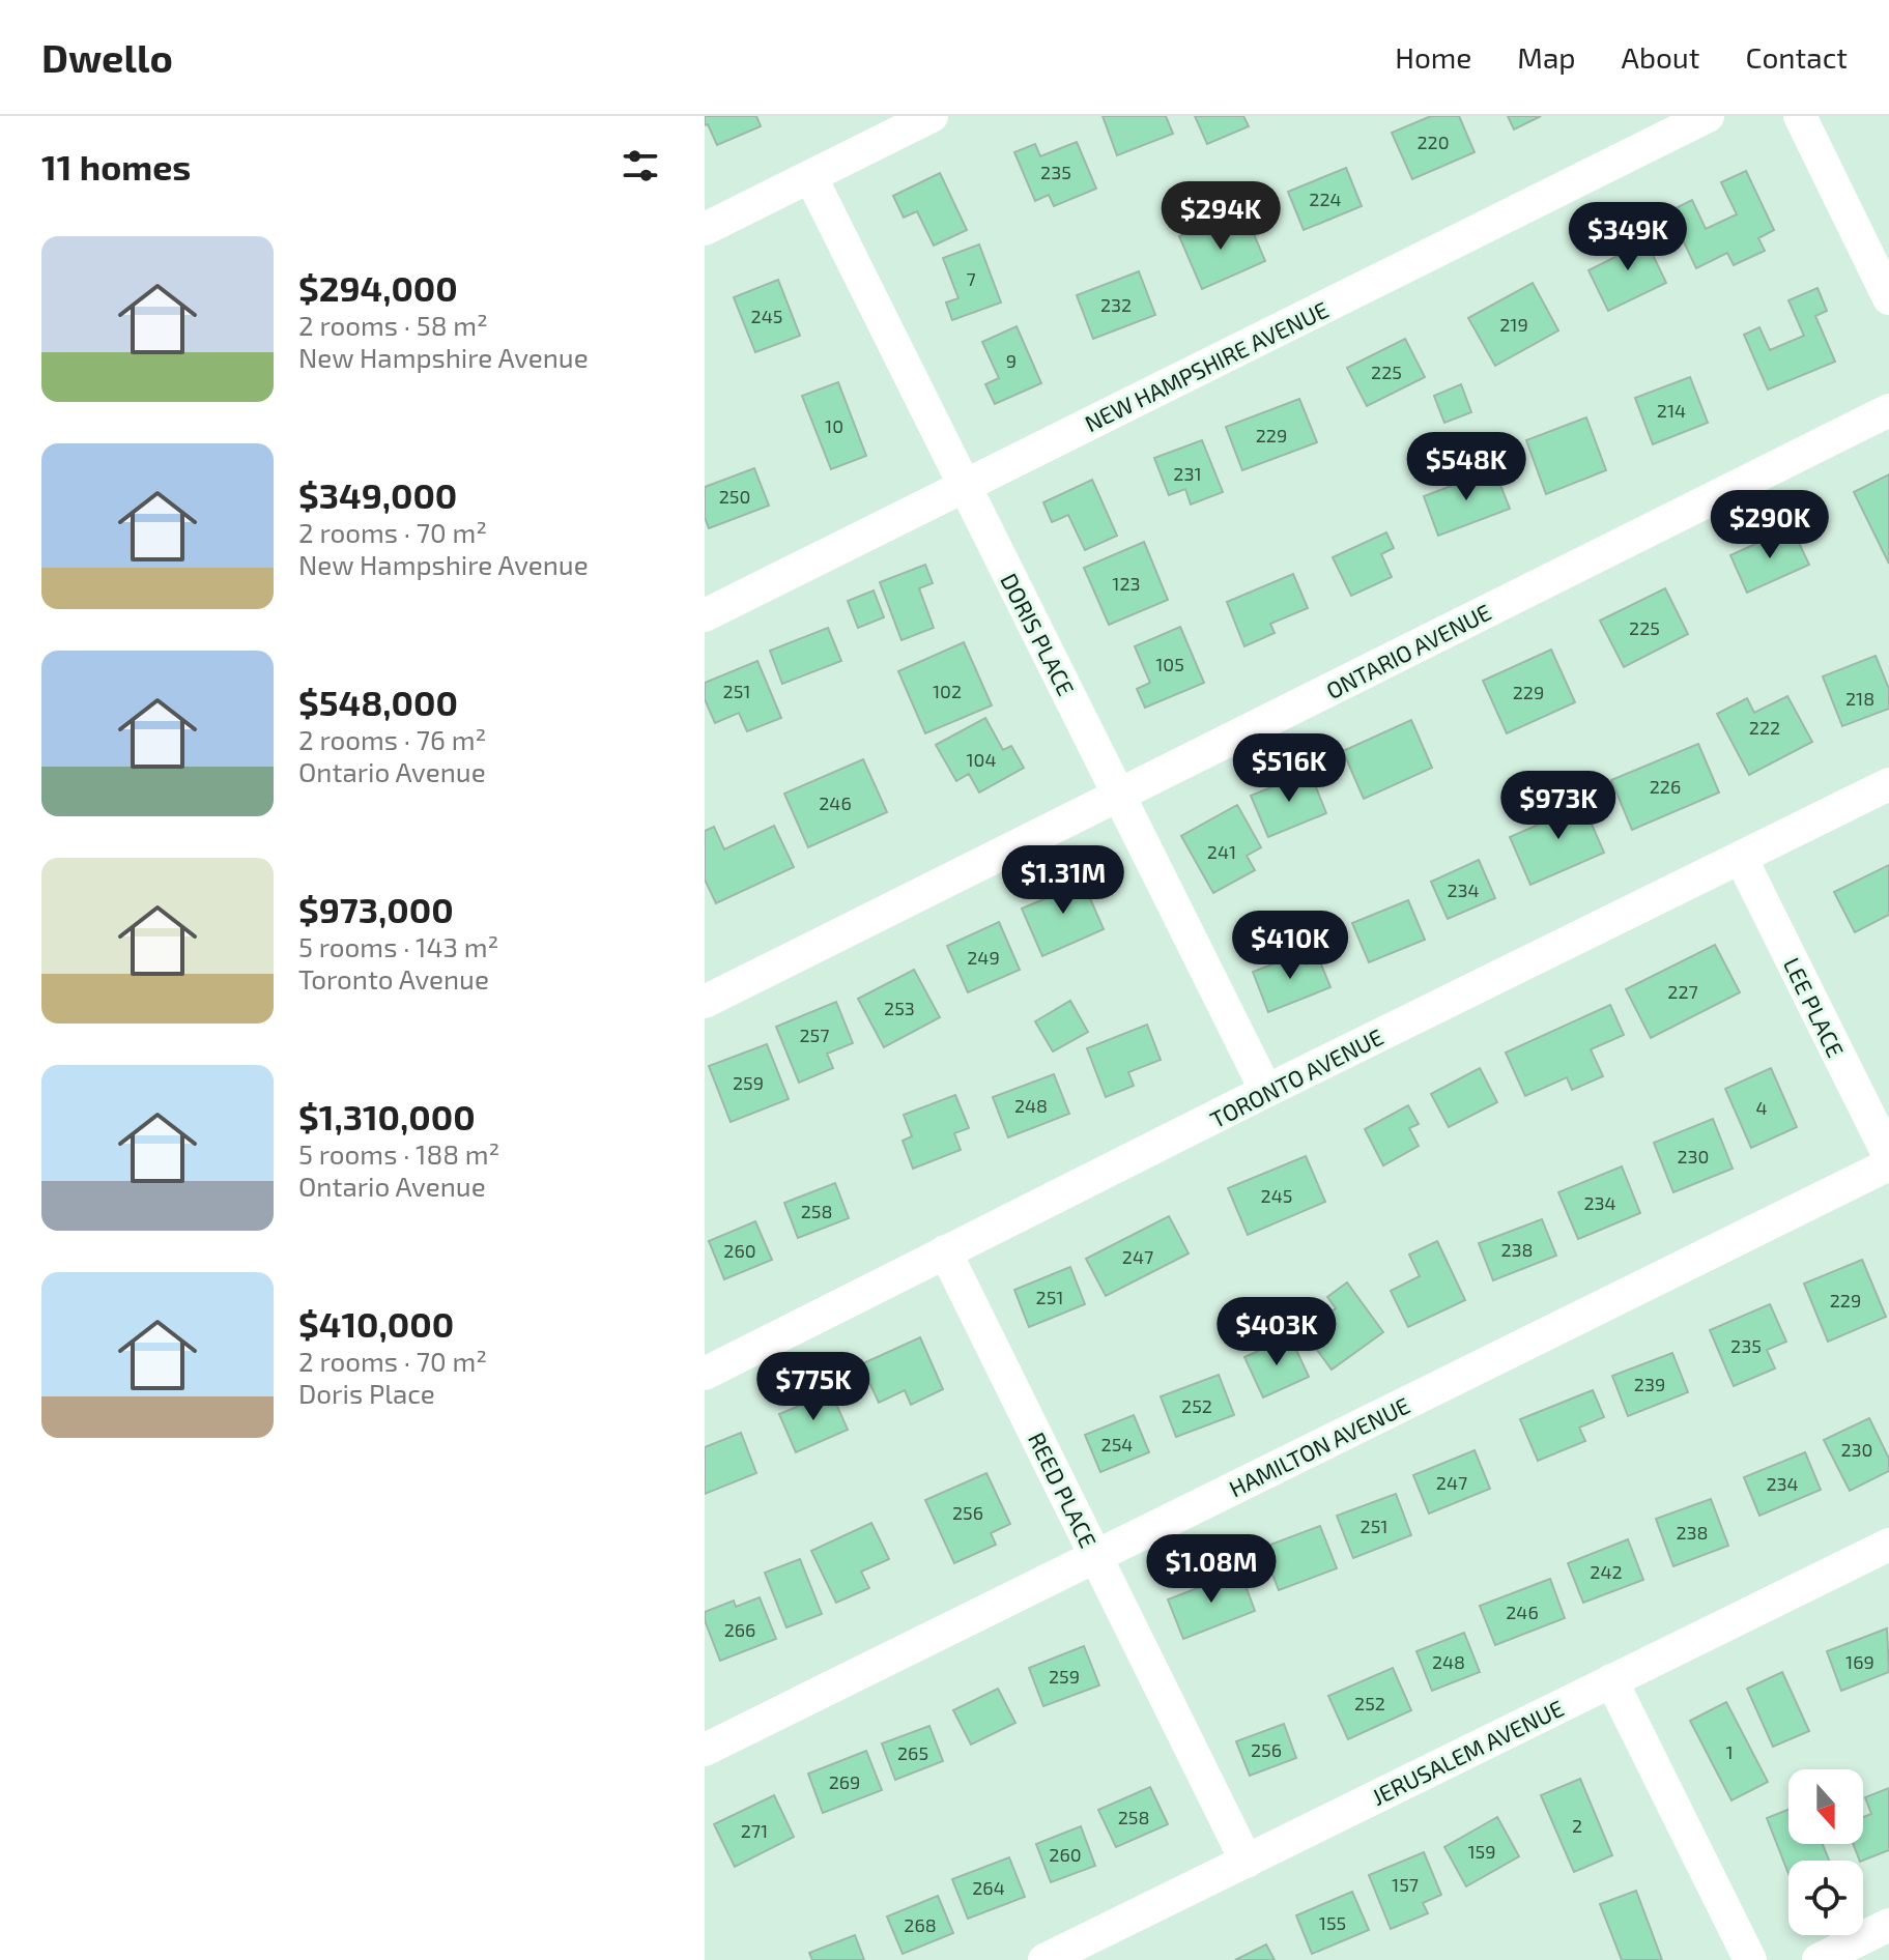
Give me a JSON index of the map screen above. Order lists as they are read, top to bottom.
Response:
{
  "streets": {
    "street": [
      "NEW HAMPSHIRE AVENUE",
      "DORIS PLACE",
      "ONTARIO AVENUE",
      "LEE PLACE",
      "TORONTO AVENUE",
      "HAMILTON AVENUE",
      "REED PLACE",
      "JERUSALEM AVENUE"
    ]
  },
  "crossings": [
    ["NEW HAMPSHIRE AVENUE", "DORIS PLACE"],
    ["DORIS PLACE", "ONTARIO AVENUE"],
    ["DORIS PLACE", "TORONTO AVENUE"],
    ["LEE PLACE", "TORONTO AVENUE"],
    ["TORONTO AVENUE", "REED PLACE"],
    ["HAMILTON AVENUE", "REED PLACE"],
    ["REED PLACE", "JERUSALEM AVENUE"]
  ],
  "house_numbers": [
    "220",
    "235",
    "224",
    "7",
    "232",
    "245",
    "219",
    "9",
    "225",
    "214",
    "10",
    "229",
    "231",
    "250",
    "123",
    "225",
    "105",
    "251",
    "102",
    "229",
    "218",
    "222",
    "104",
    "226",
    "246",
    "241",
    "234",
    "249",
    "227",
    "253",
    "257",
    "259",
    "248",
    "4",
    "230",
    "245",
    "234",
    "258",
    "238",
    "260",
    "247",
    "251",
    "229",
    "235",
    "239",
    "252",
    "254",
    "230",
    "247",
    "234",
    "256",
    "251",
    "238",
    "242",
    "246",
    "266",
    "248",
    "169",
    "259",
    "252",
    "256",
    "1",
    "265",
    "269",
    "258",
    "2",
    "271",
    "159",
    "260",
    "157",
    "264",
    "155",
    "268"
  ],
  "north": "bottom",
  "page": {
    "header": "Dwello",
    "nav": [
      "Home",
      "Map",
      "About",
      "Contact"
    ],
    "heading": "11 homes",
    "price": [
      "$294K",
      "$349K",
      "$548K",
      "$290K",
      "$516K",
      "$973K",
      "$1.31M",
      "$410K",
      "$403K",
      "$775K",
      "$1.08M"
    ],
    "list": [
      {
        "name": "$294,000",
        "note": "2 rooms · 58 m² · New Hampshire Avenue"
      },
      {
        "name": "$349,000",
        "note": "2 rooms · 70 m² · New Hampshire Avenue"
      },
      {
        "name": "$548,000",
        "note": "2 rooms · 76 m² · Ontario Avenue"
      },
      {
        "name": "$973,000",
        "note": "5 rooms · 143 m² · Toronto Avenue"
      },
      {
        "name": "$1,310,000",
        "note": "5 rooms · 188 m² · Ontario Avenue"
      },
      {
        "name": "$410,000",
        "note": "2 rooms · 70 m² · Doris Place"
      }
    ]
  }
}
